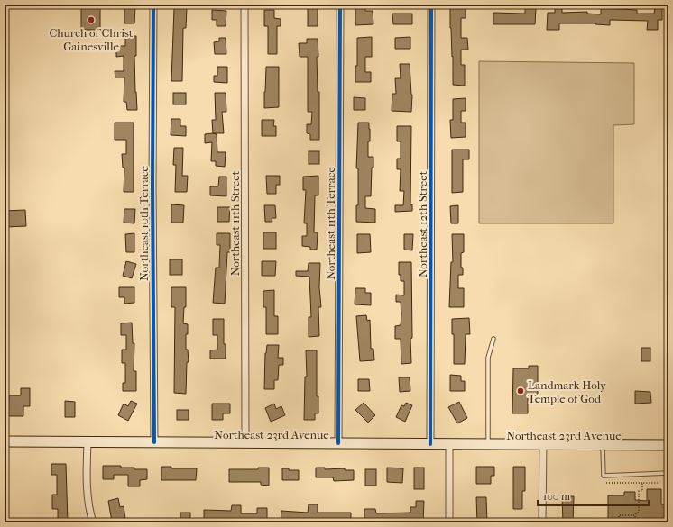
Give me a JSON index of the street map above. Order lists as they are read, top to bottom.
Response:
{
  "streets": {
    "main road": ["Northeast 23rd Avenue"],
    "street": [
      "Northeast 10th Terrace",
      "Northeast 11th Street",
      "Northeast 11th Terrace",
      "Northeast 12th Street"
    ]
  },
  "crossings": [
    ["Northeast 10th Terrace", "Northeast 23rd Avenue"],
    ["Northeast 11th Street", "Northeast 23rd Avenue"],
    ["Northeast 11th Terrace", "Northeast 23rd Avenue"],
    ["Northeast 12th Street", "Northeast 23rd Avenue"]
  ],
  "places": ["Church of Christ Gainesville", "Landmark Holy Temple of God"],
  "scale_bar": "100 m"
}
